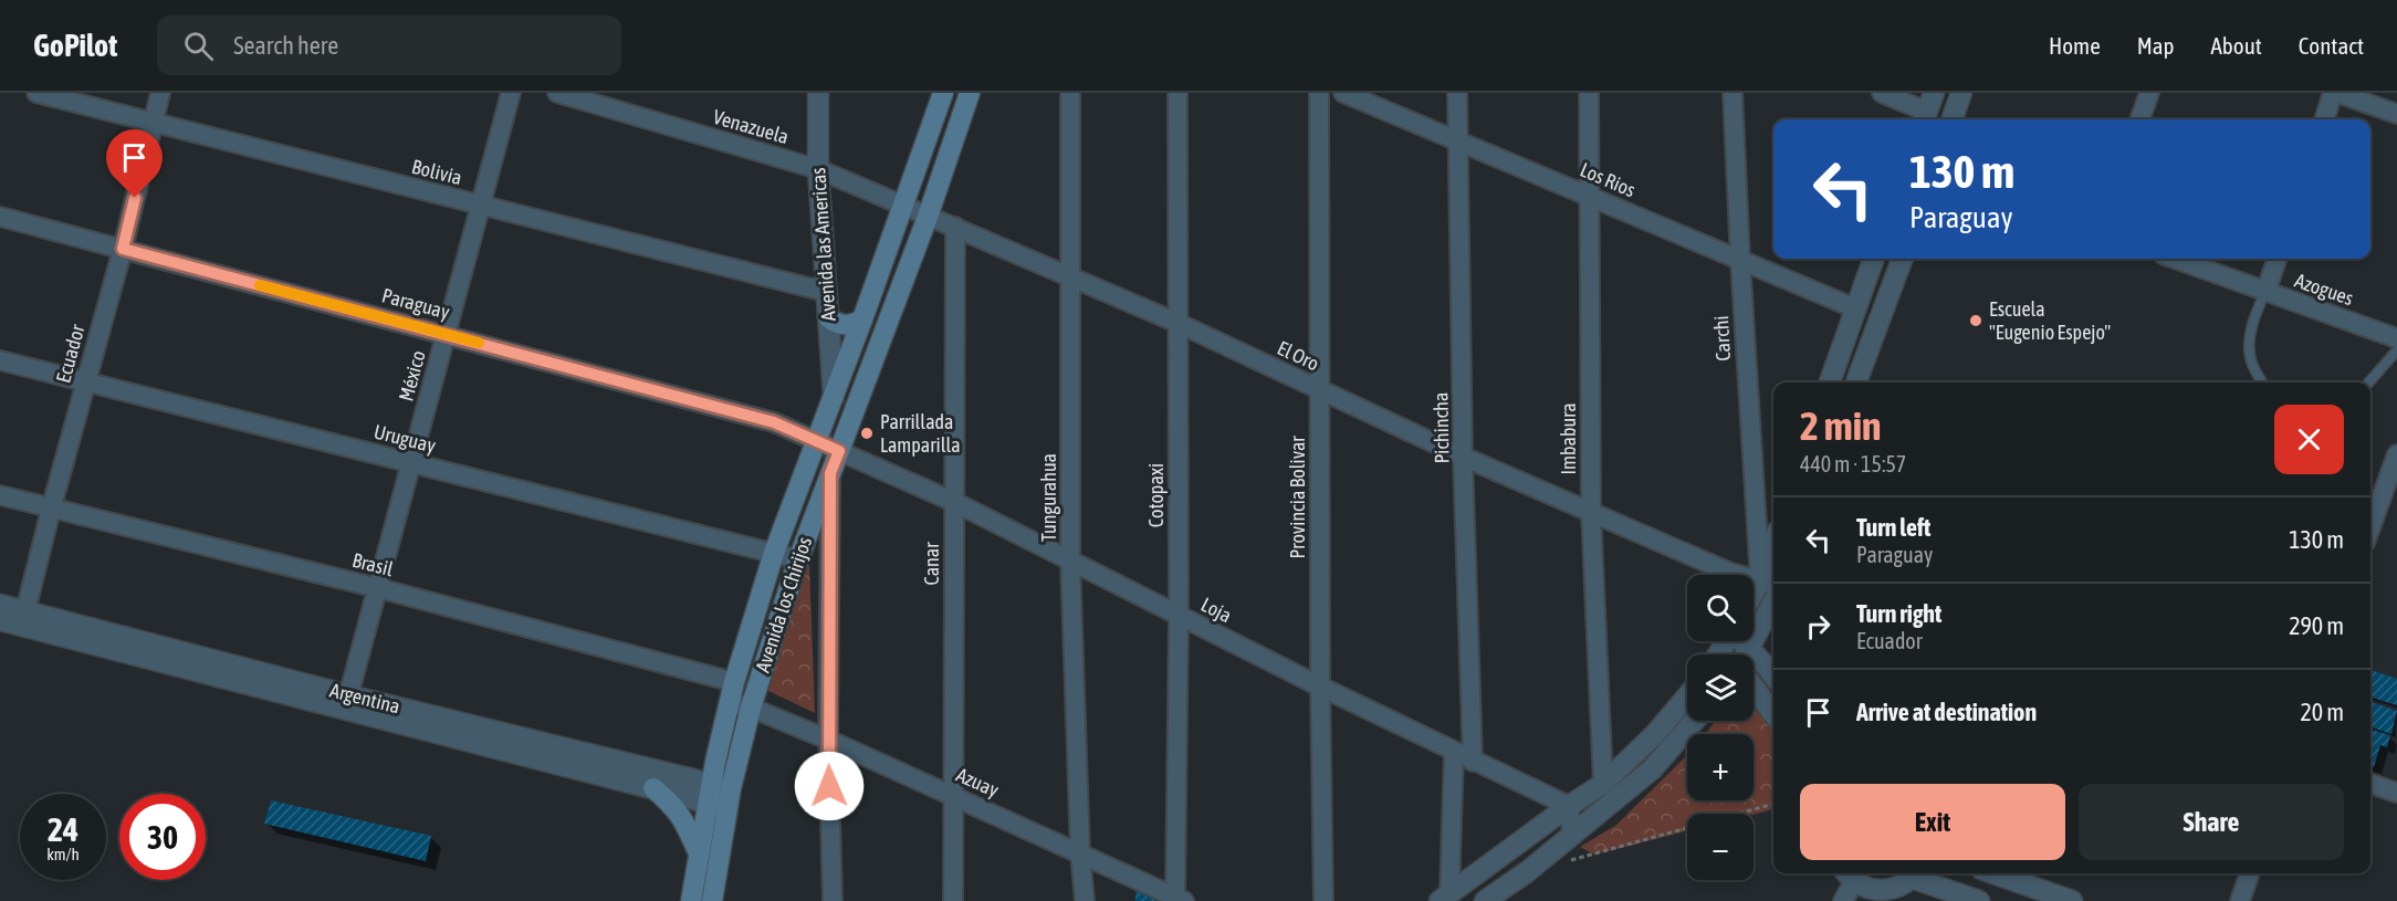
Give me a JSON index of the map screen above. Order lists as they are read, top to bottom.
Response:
{
  "streets": {
    "main road": ["Avenida los Chirijos"],
    "street": [
      "Venazuela",
      "Bolivia",
      "Los Rios",
      "Avenida las Americas",
      "Azogues",
      "Paraguay",
      "Carchi",
      "Ecuador",
      "El Oro",
      "México",
      "Pichincha",
      "Uruguay",
      "Imbabura",
      "Cotopaxi",
      "Tungurahua",
      "Provincia Bolivar",
      "Canar",
      "Brasil",
      "Loja",
      "Argentina",
      "Azuay"
    ]
  },
  "crossings": [
    ["Venazuela", "Avenida las Americas"],
    ["Venazuela", "El Oro"],
    ["Bolivia", "Avenida las Americas"],
    ["Bolivia", "Ecuador"],
    ["Bolivia", "México"],
    ["Los Rios", "Carchi"],
    ["Los Rios", "Pichincha"],
    ["Los Rios", "Imbabura"],
    ["Avenida las Americas", "El Oro"],
    ["Avenida las Americas", "Avenida los Chirijos"],
    ["Paraguay", "Ecuador"],
    ["Paraguay", "México"],
    ["Paraguay", "Avenida los Chirijos"],
    ["Paraguay", "Loja"],
    ["Carchi", "El Oro"],
    ["Ecuador", "Uruguay"],
    ["Ecuador", "Brasil"],
    ["Ecuador", "Argentina"],
    ["El Oro", "Pichincha"],
    ["El Oro", "Imbabura"],
    ["El Oro", "Cotopaxi"],
    ["El Oro", "Tungurahua"],
    ["El Oro", "Provincia Bolivar"],
    ["El Oro", "Canar"],
    ["El Oro", "Avenida los Chirijos"],
    ["México", "Uruguay"],
    ["México", "Brasil"],
    ["México", "Argentina"],
    ["Pichincha", "Loja"],
    ["Uruguay", "Avenida los Chirijos"],
    ["Cotopaxi", "Loja"],
    ["Cotopaxi", "Azuay"],
    ["Tungurahua", "Loja"],
    ["Tungurahua", "Azuay"],
    ["Provincia Bolivar", "Loja"],
    ["Canar", "Loja"],
    ["Canar", "Azuay"],
    ["Brasil", "Avenida los Chirijos"],
    ["Avenida los Chirijos", "Loja"],
    ["Avenida los Chirijos", "Argentina"],
    ["Avenida los Chirijos", "Azuay"]
  ],
  "places": ["Escuela \"Eugenio Espejo\"", "Parrillada Lamparilla"],
  "page": {
    "header": "GoPilot",
    "search": "Search here",
    "nav": [
      "Home",
      "Map",
      "About",
      "Contact"
    ],
    "turn": ["130 m", "Paraguay"],
    "heading": ["2 min", "440 m · 15:57"],
    "list": [
      {
        "name": "Turn left",
        "note": "Paraguay",
        "value": "130 m"
      },
      {
        "name": "Turn right",
        "note": "Ecuador",
        "value": "290 m"
      },
      {
        "name": "Arrive at destination",
        "value": "20 m"
      }
    ],
    "map_buttons": ["+", "−"],
    "buttons": ["Exit", "Share"],
    "speed": "24 km/h",
    "limit": "30"
  }
}
